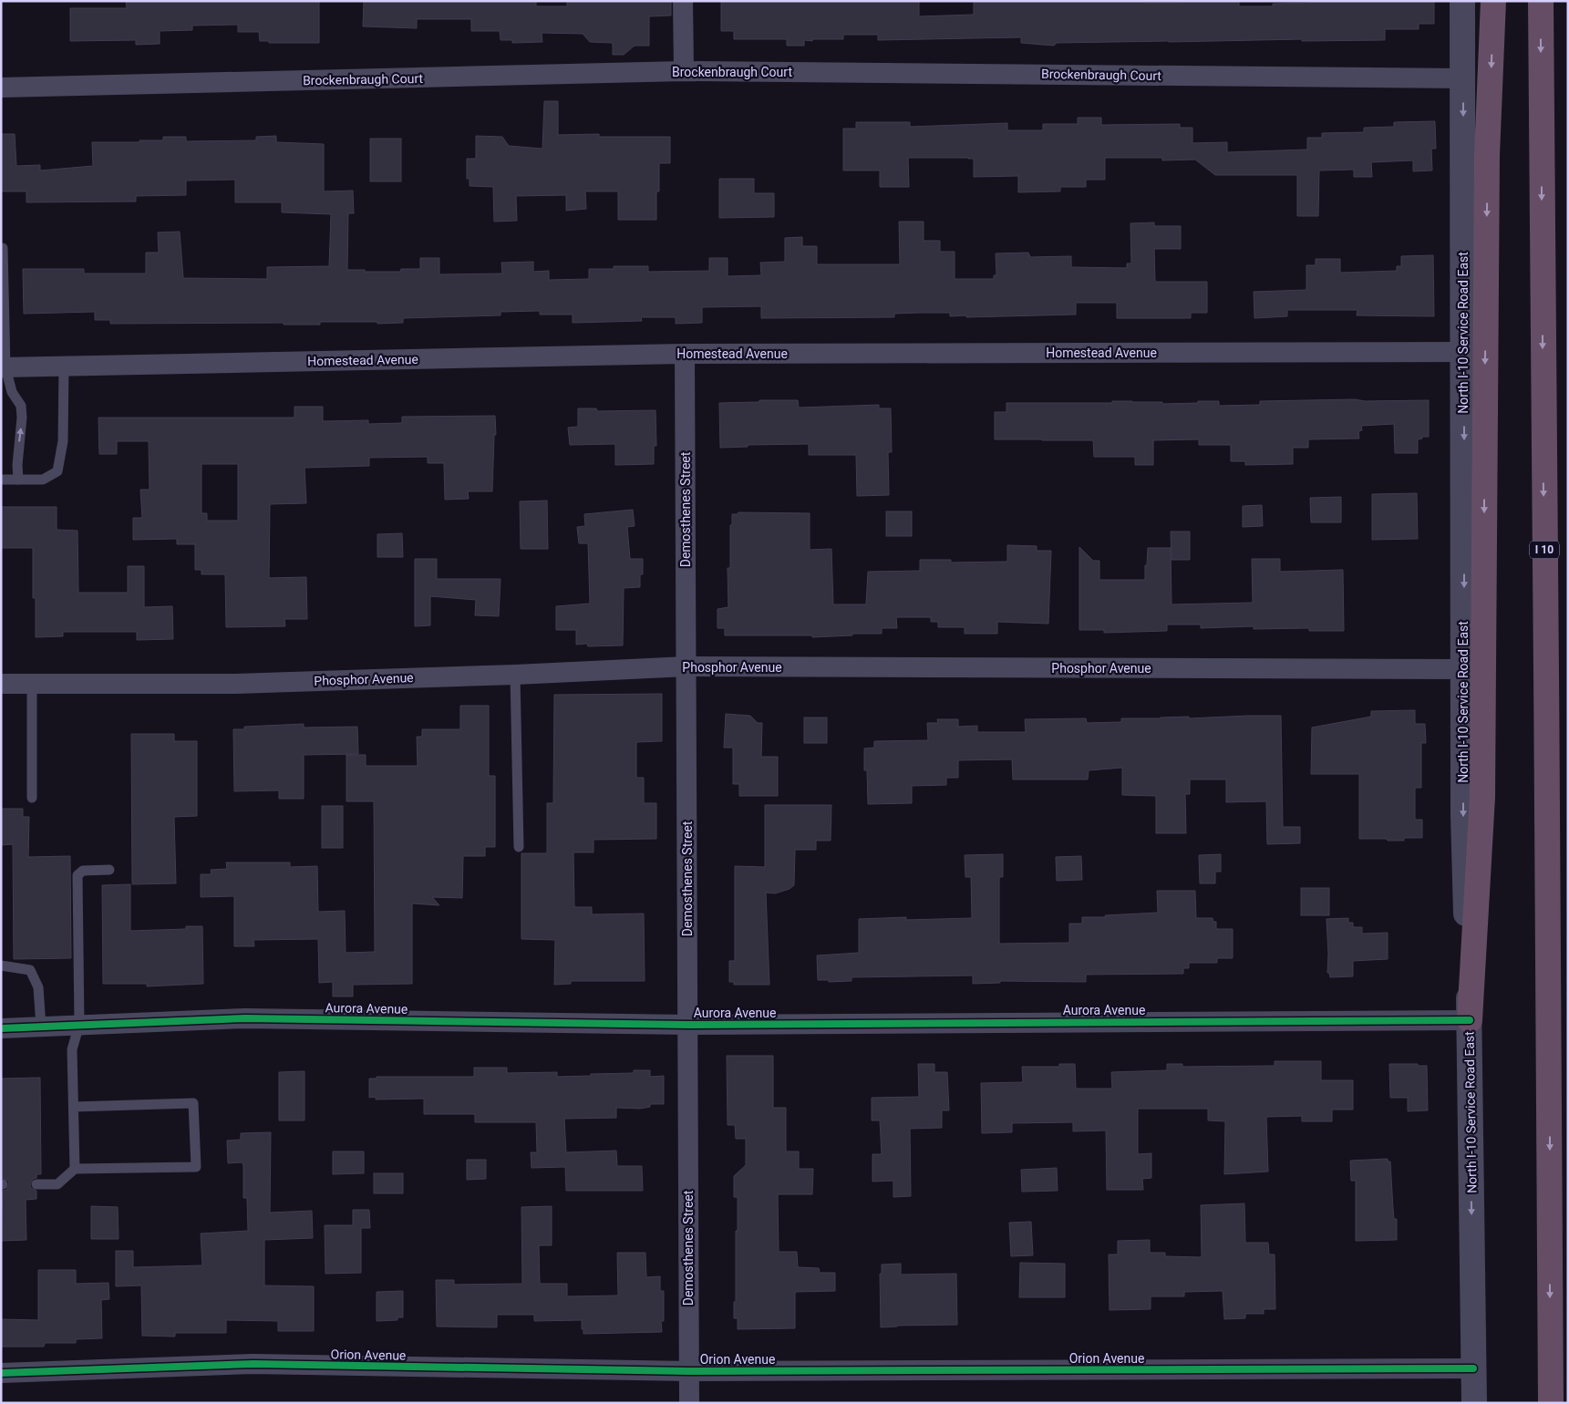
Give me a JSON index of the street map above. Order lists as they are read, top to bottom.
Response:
{
  "streets": {
    "highway": ["I 10"],
    "street": [
      "Brockenbraugh Court",
      "North I-10 Service Road East",
      "Homestead Avenue",
      "Demosthenes Street",
      "Phosphor Avenue",
      "Aurora Avenue",
      "Orion Avenue"
    ]
  },
  "crossings": [
    ["Brockenbraugh Court", "North I-10 Service Road East"],
    ["North I-10 Service Road East", "Homestead Avenue"],
    ["North I-10 Service Road East", "Phosphor Avenue"],
    ["North I-10 Service Road East", "Aurora Avenue"],
    ["North I-10 Service Road East", "Orion Avenue"],
    ["Homestead Avenue", "Demosthenes Street"],
    ["Demosthenes Street", "Phosphor Avenue"],
    ["Demosthenes Street", "Aurora Avenue"],
    ["Demosthenes Street", "Orion Avenue"]
  ],
  "one_way": ["North I-10 Service Road East"]
}
